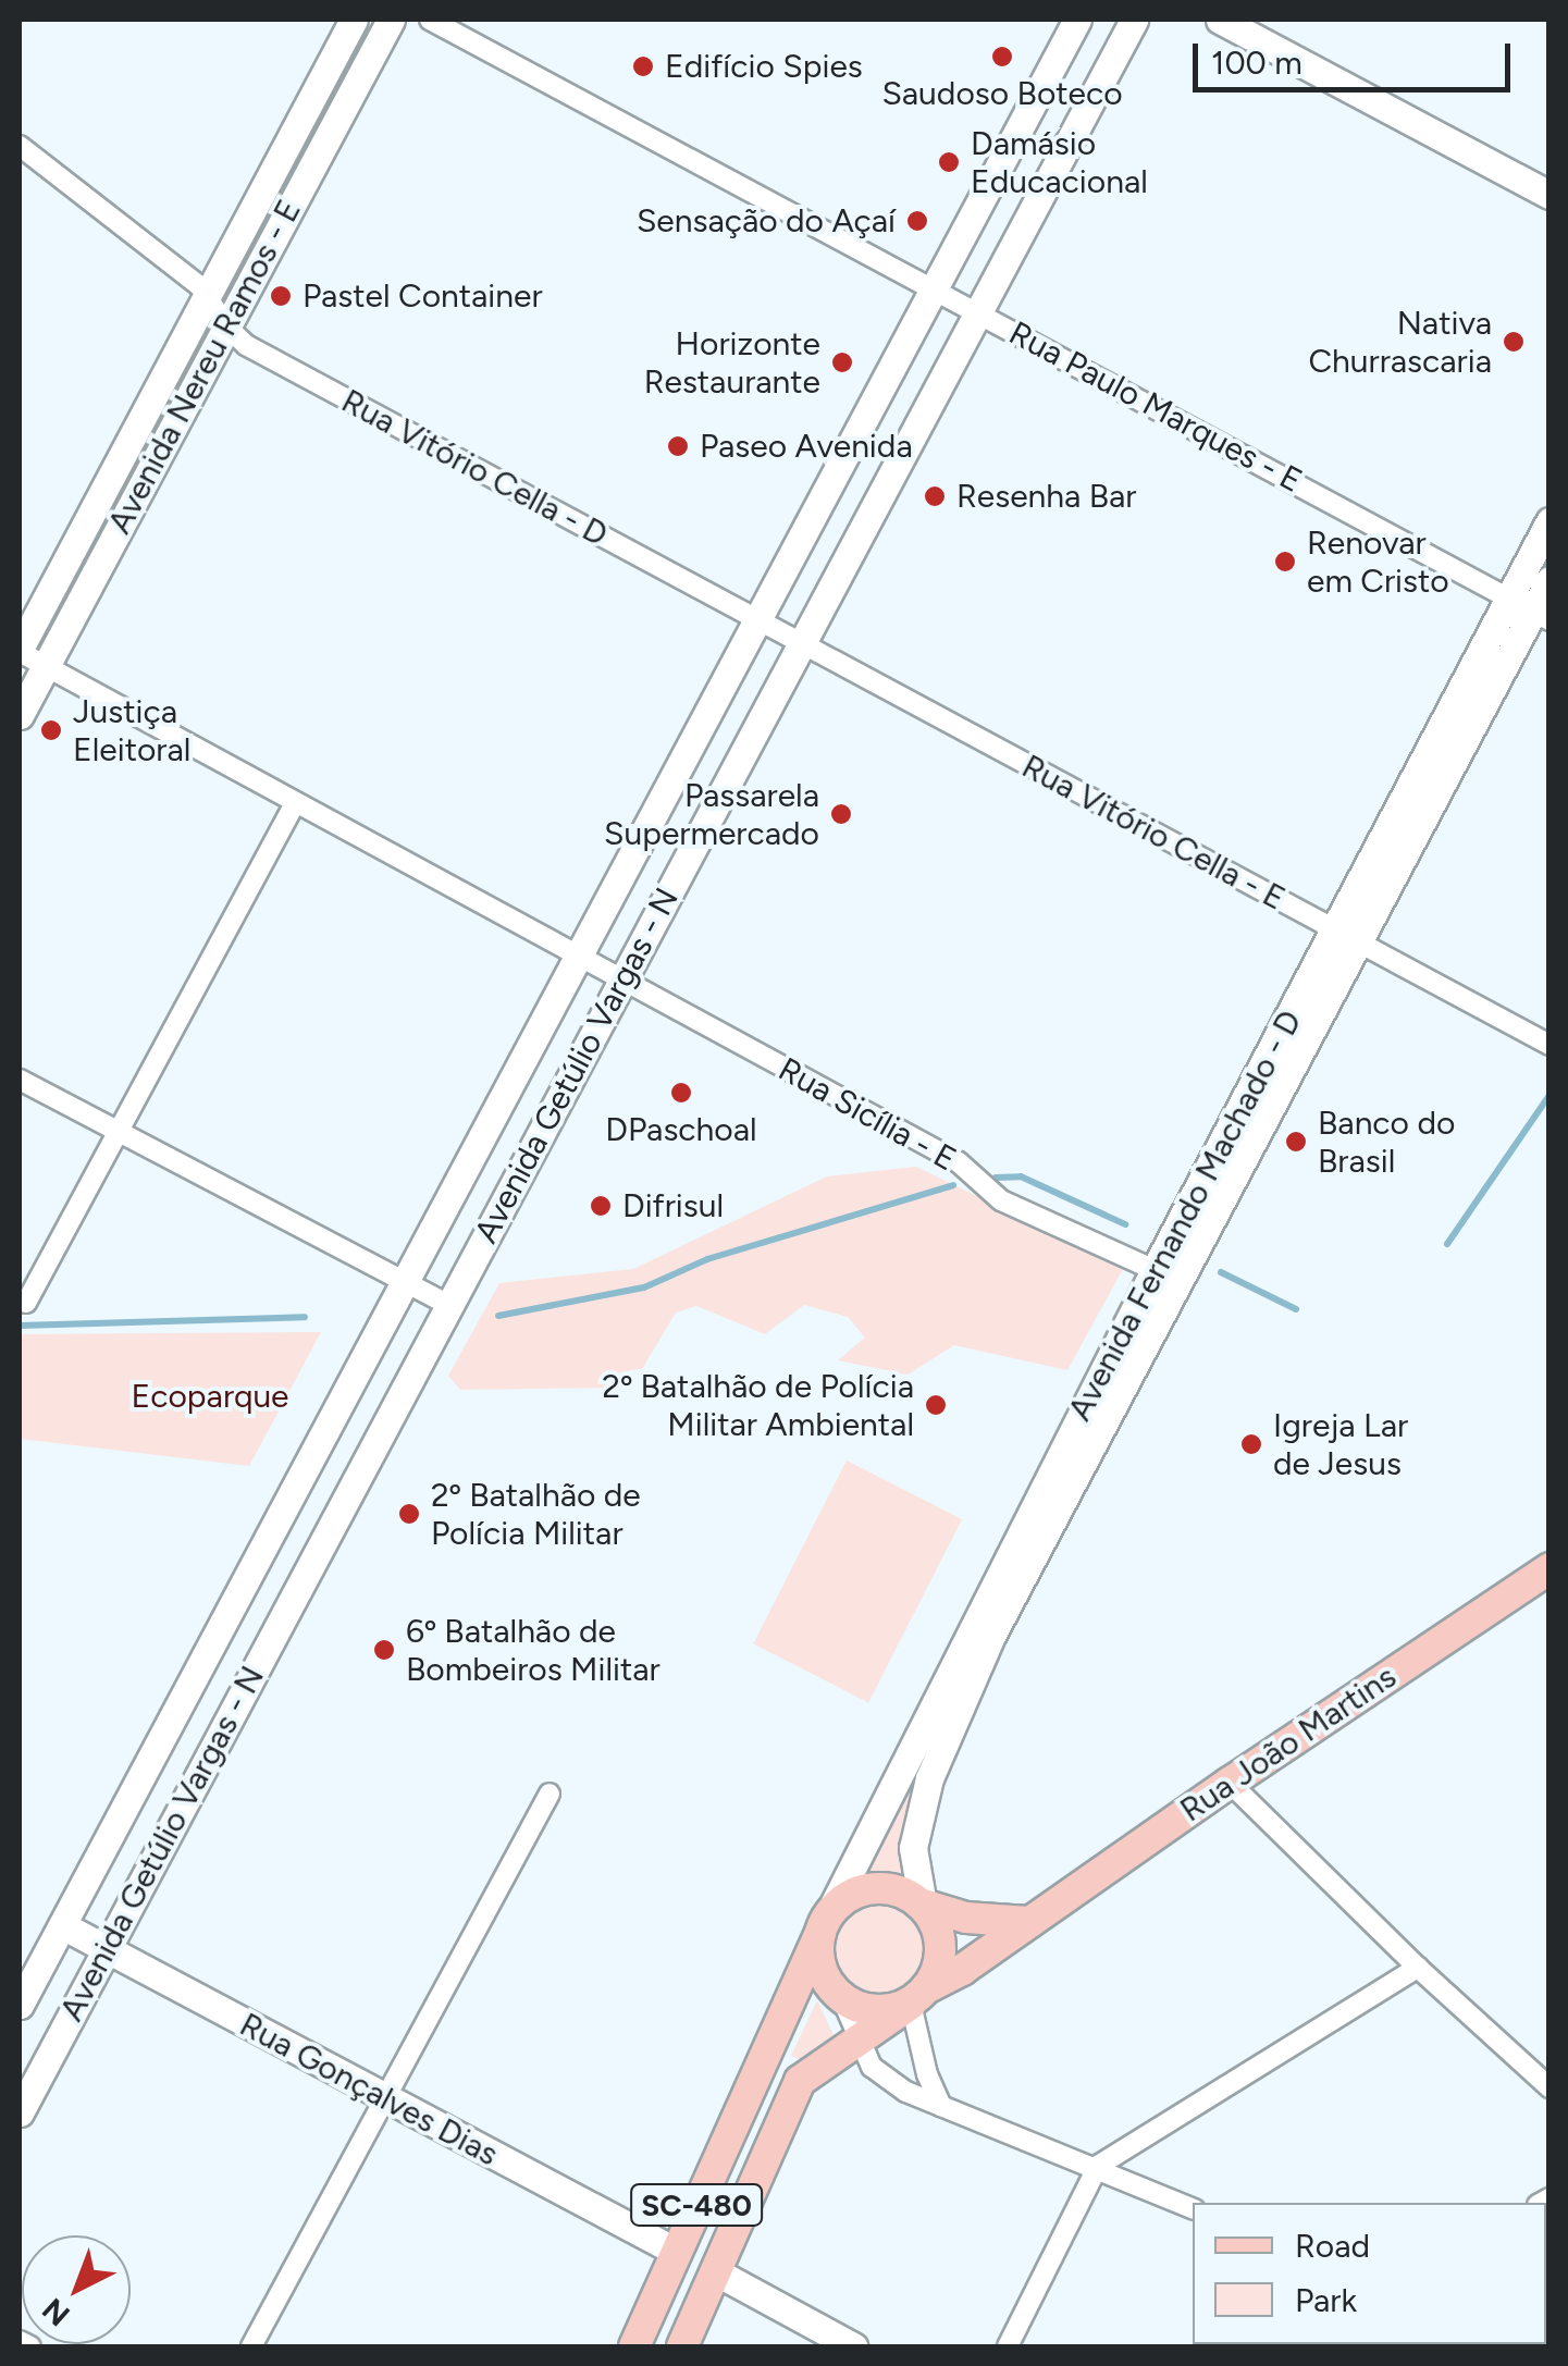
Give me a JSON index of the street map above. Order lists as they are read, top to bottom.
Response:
{
  "streets": {
    "main road": ["Avenida Fernando Machado - D", "Rua João Martins", "SC-480"],
    "street": [
      "Avenida Nereu Ramos - E",
      "Rua Paulo Marques - E",
      "Rua Vitório Cella - D",
      "Rua Vitório Cella - E",
      "Avenida Getúlio Vargas - N",
      "Rua Sicília - E",
      "Rua Gonçalves Dias"
    ]
  },
  "crossings": [
    ["Avenida Nereu Ramos - E", "Rua Vitório Cella - D"],
    ["Avenida Nereu Ramos - E", "Rua Sicília - E"],
    ["Rua Paulo Marques - E", "Avenida Getúlio Vargas - N"],
    ["Rua Paulo Marques - E", "Avenida Fernando Machado - D"],
    ["Rua Vitório Cella - D", "Rua Vitório Cella - E"],
    ["Rua Vitório Cella - D", "Avenida Getúlio Vargas - N"],
    ["Rua Vitório Cella - E", "Avenida Getúlio Vargas - N"],
    ["Rua Vitório Cella - E", "Avenida Fernando Machado - D"],
    ["Avenida Getúlio Vargas - N", "Rua Sicília - E"],
    ["Avenida Getúlio Vargas - N", "Rua Gonçalves Dias"],
    ["Rua Sicília - E", "Avenida Fernando Machado - D"],
    ["Avenida Fernando Machado - D", "Rua João Martins"],
    ["Avenida Fernando Machado - D", "Rua Gonçalves Dias"]
  ],
  "parks": ["Ecoparque"],
  "places": [
    "Saudoso Boteco",
    "Edifício Spies",
    "Damásio Educacional",
    "Sensação do Açaí",
    "Pastel Container",
    "Nativa Churrascaria",
    "Horizonte Restaurante",
    "Paseo Avenida",
    "Resenha Bar",
    "Renovar em Cristo",
    "Justiça Eleitoral",
    "Passarela Supermercado",
    "DPaschoal",
    "Banco do Brasil",
    "Difrisul",
    "2º Batalhão de Polícia Militar Ambiental",
    "Igreja Lar de Jesus",
    "2º Batalhão de Polícia Militar",
    "6º Batalhão de Bombeiros Militar"
  ],
  "legend": ["Road", "Park"],
  "scale_bar": "100 m",
  "north": "bottom left"
}
